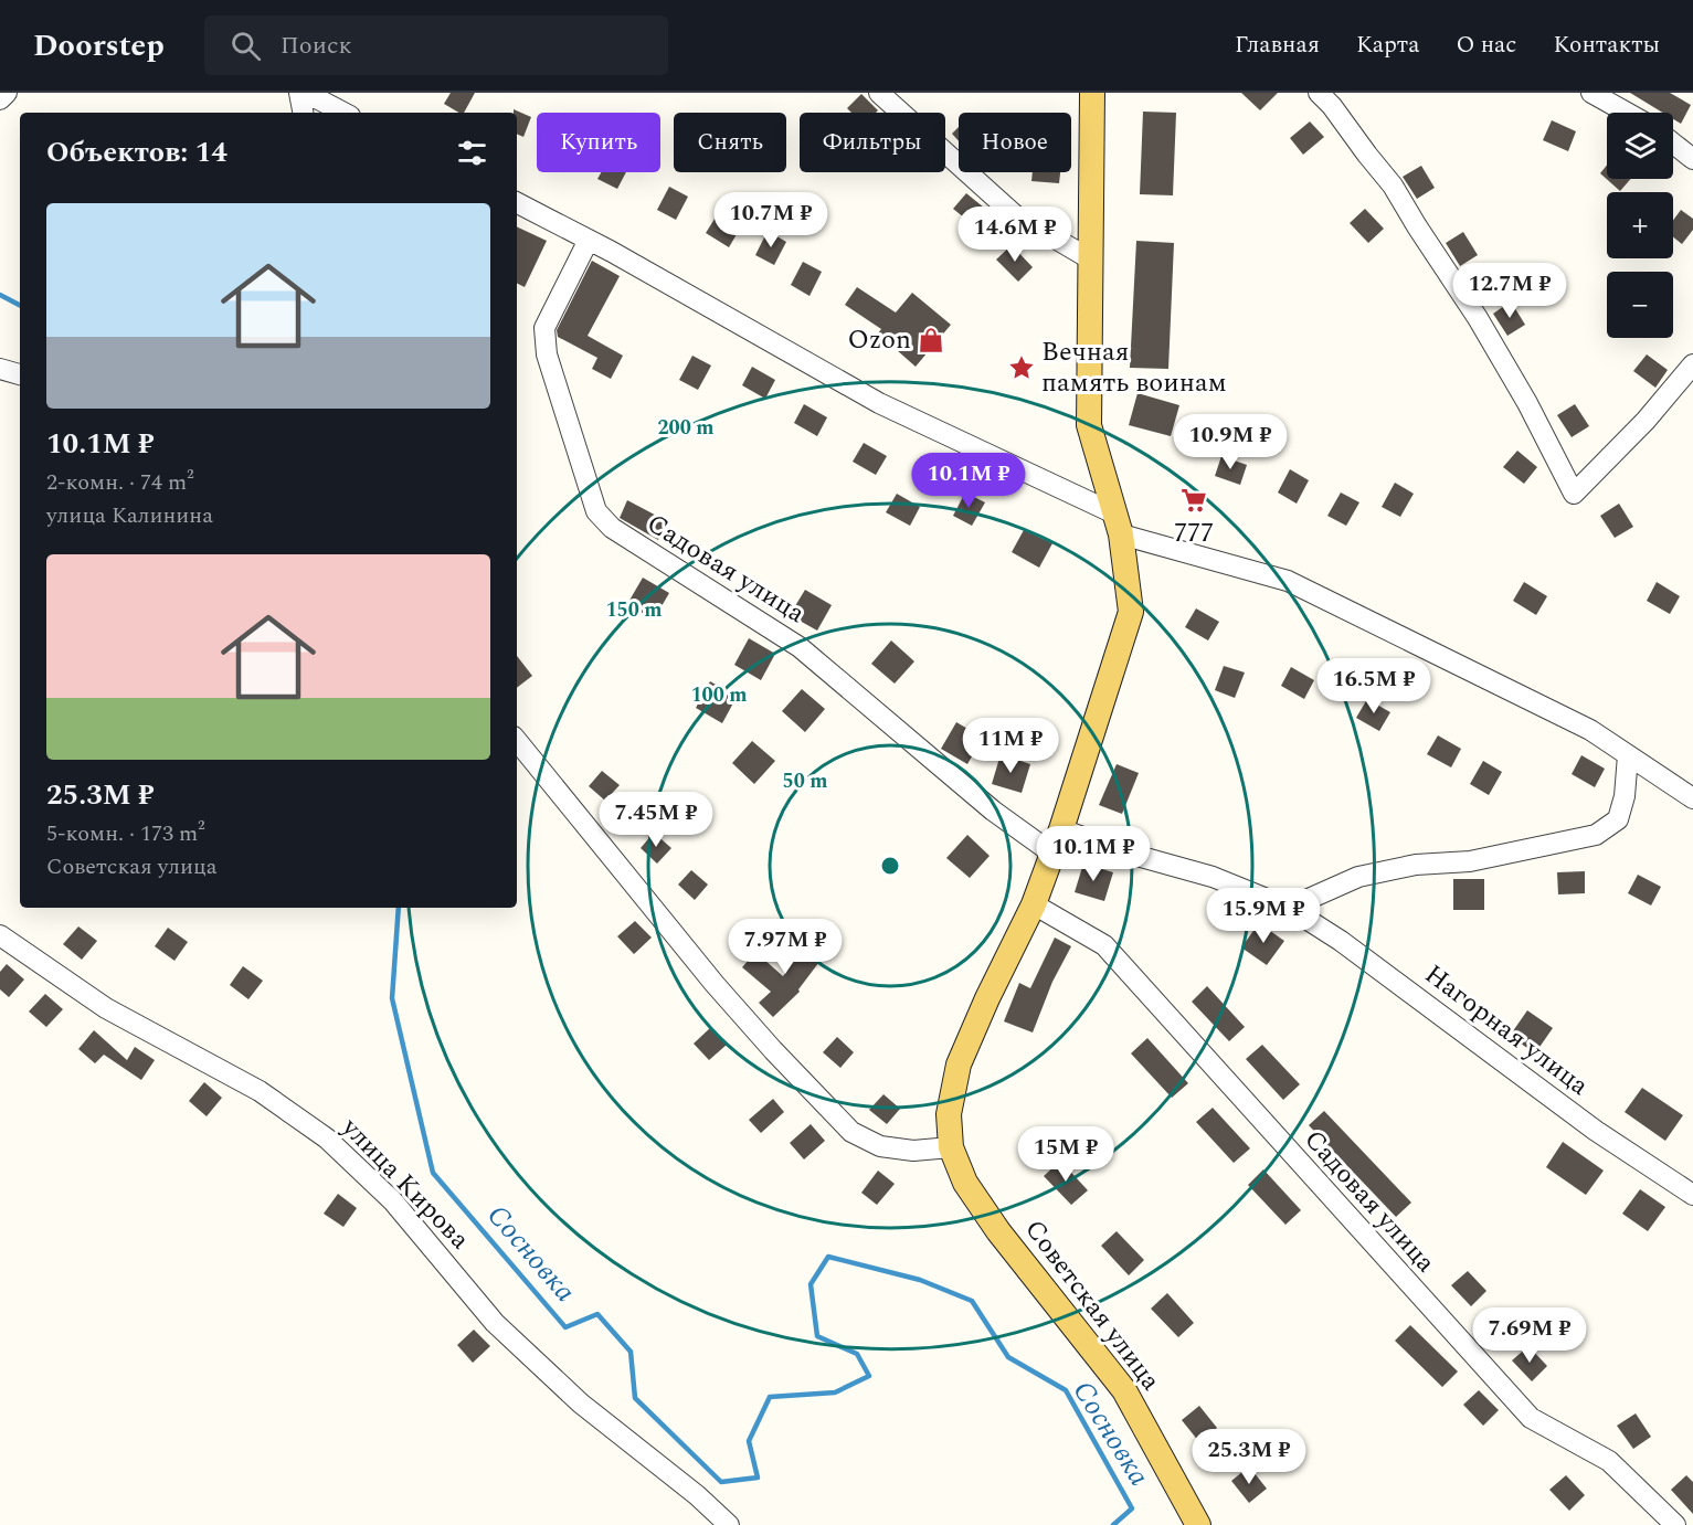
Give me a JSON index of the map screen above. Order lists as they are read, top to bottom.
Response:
{
  "streets": {
    "main road": ["Советская улица"],
    "street": ["Садовая улица", "Нагорная улица", "улица Кирова"]
  },
  "crossings": [
    ["Садовая улица", "Советская улица"],
    ["Нагорная улица", "Советская улица"]
  ],
  "water": ["Сосновка"],
  "places": {
    "shop": ["Ozon"],
    "place": ["Вечная память воинам"],
    "supermarket": ["777"]
  },
  "page": {
    "header": "Doorstep",
    "search": "Поиск",
    "nav": [
      "Главная",
      "Карта",
      "О нас",
      "Контакты"
    ],
    "map_buttons": ["+", "−"],
    "chip": [
      "Купить",
      "Снять",
      "Фильтры",
      "Новое"
    ],
    "heading": "Объектов: 14",
    "price": [
      "10.7M ₽",
      "14.6M ₽",
      "12.7M ₽",
      "10.9M ₽",
      "10.1M ₽",
      "16.5M ₽",
      "11M ₽",
      "7.45M ₽",
      "10.1M ₽",
      "15.9M ₽",
      "7.97M ₽",
      "15M ₽",
      "7.69M ₽",
      "25.3M ₽"
    ],
    "list": [
      {
        "name": "10.1M ₽",
        "note": "2-комн. · 74 m² · улица Калинина"
      },
      {
        "name": "25.3M ₽",
        "note": "5-комн. · 173 m² · Советская улица"
      }
    ]
  },
  "rings": [
    "200 m",
    "150 m",
    "100 m",
    "50 m"
  ]
}
